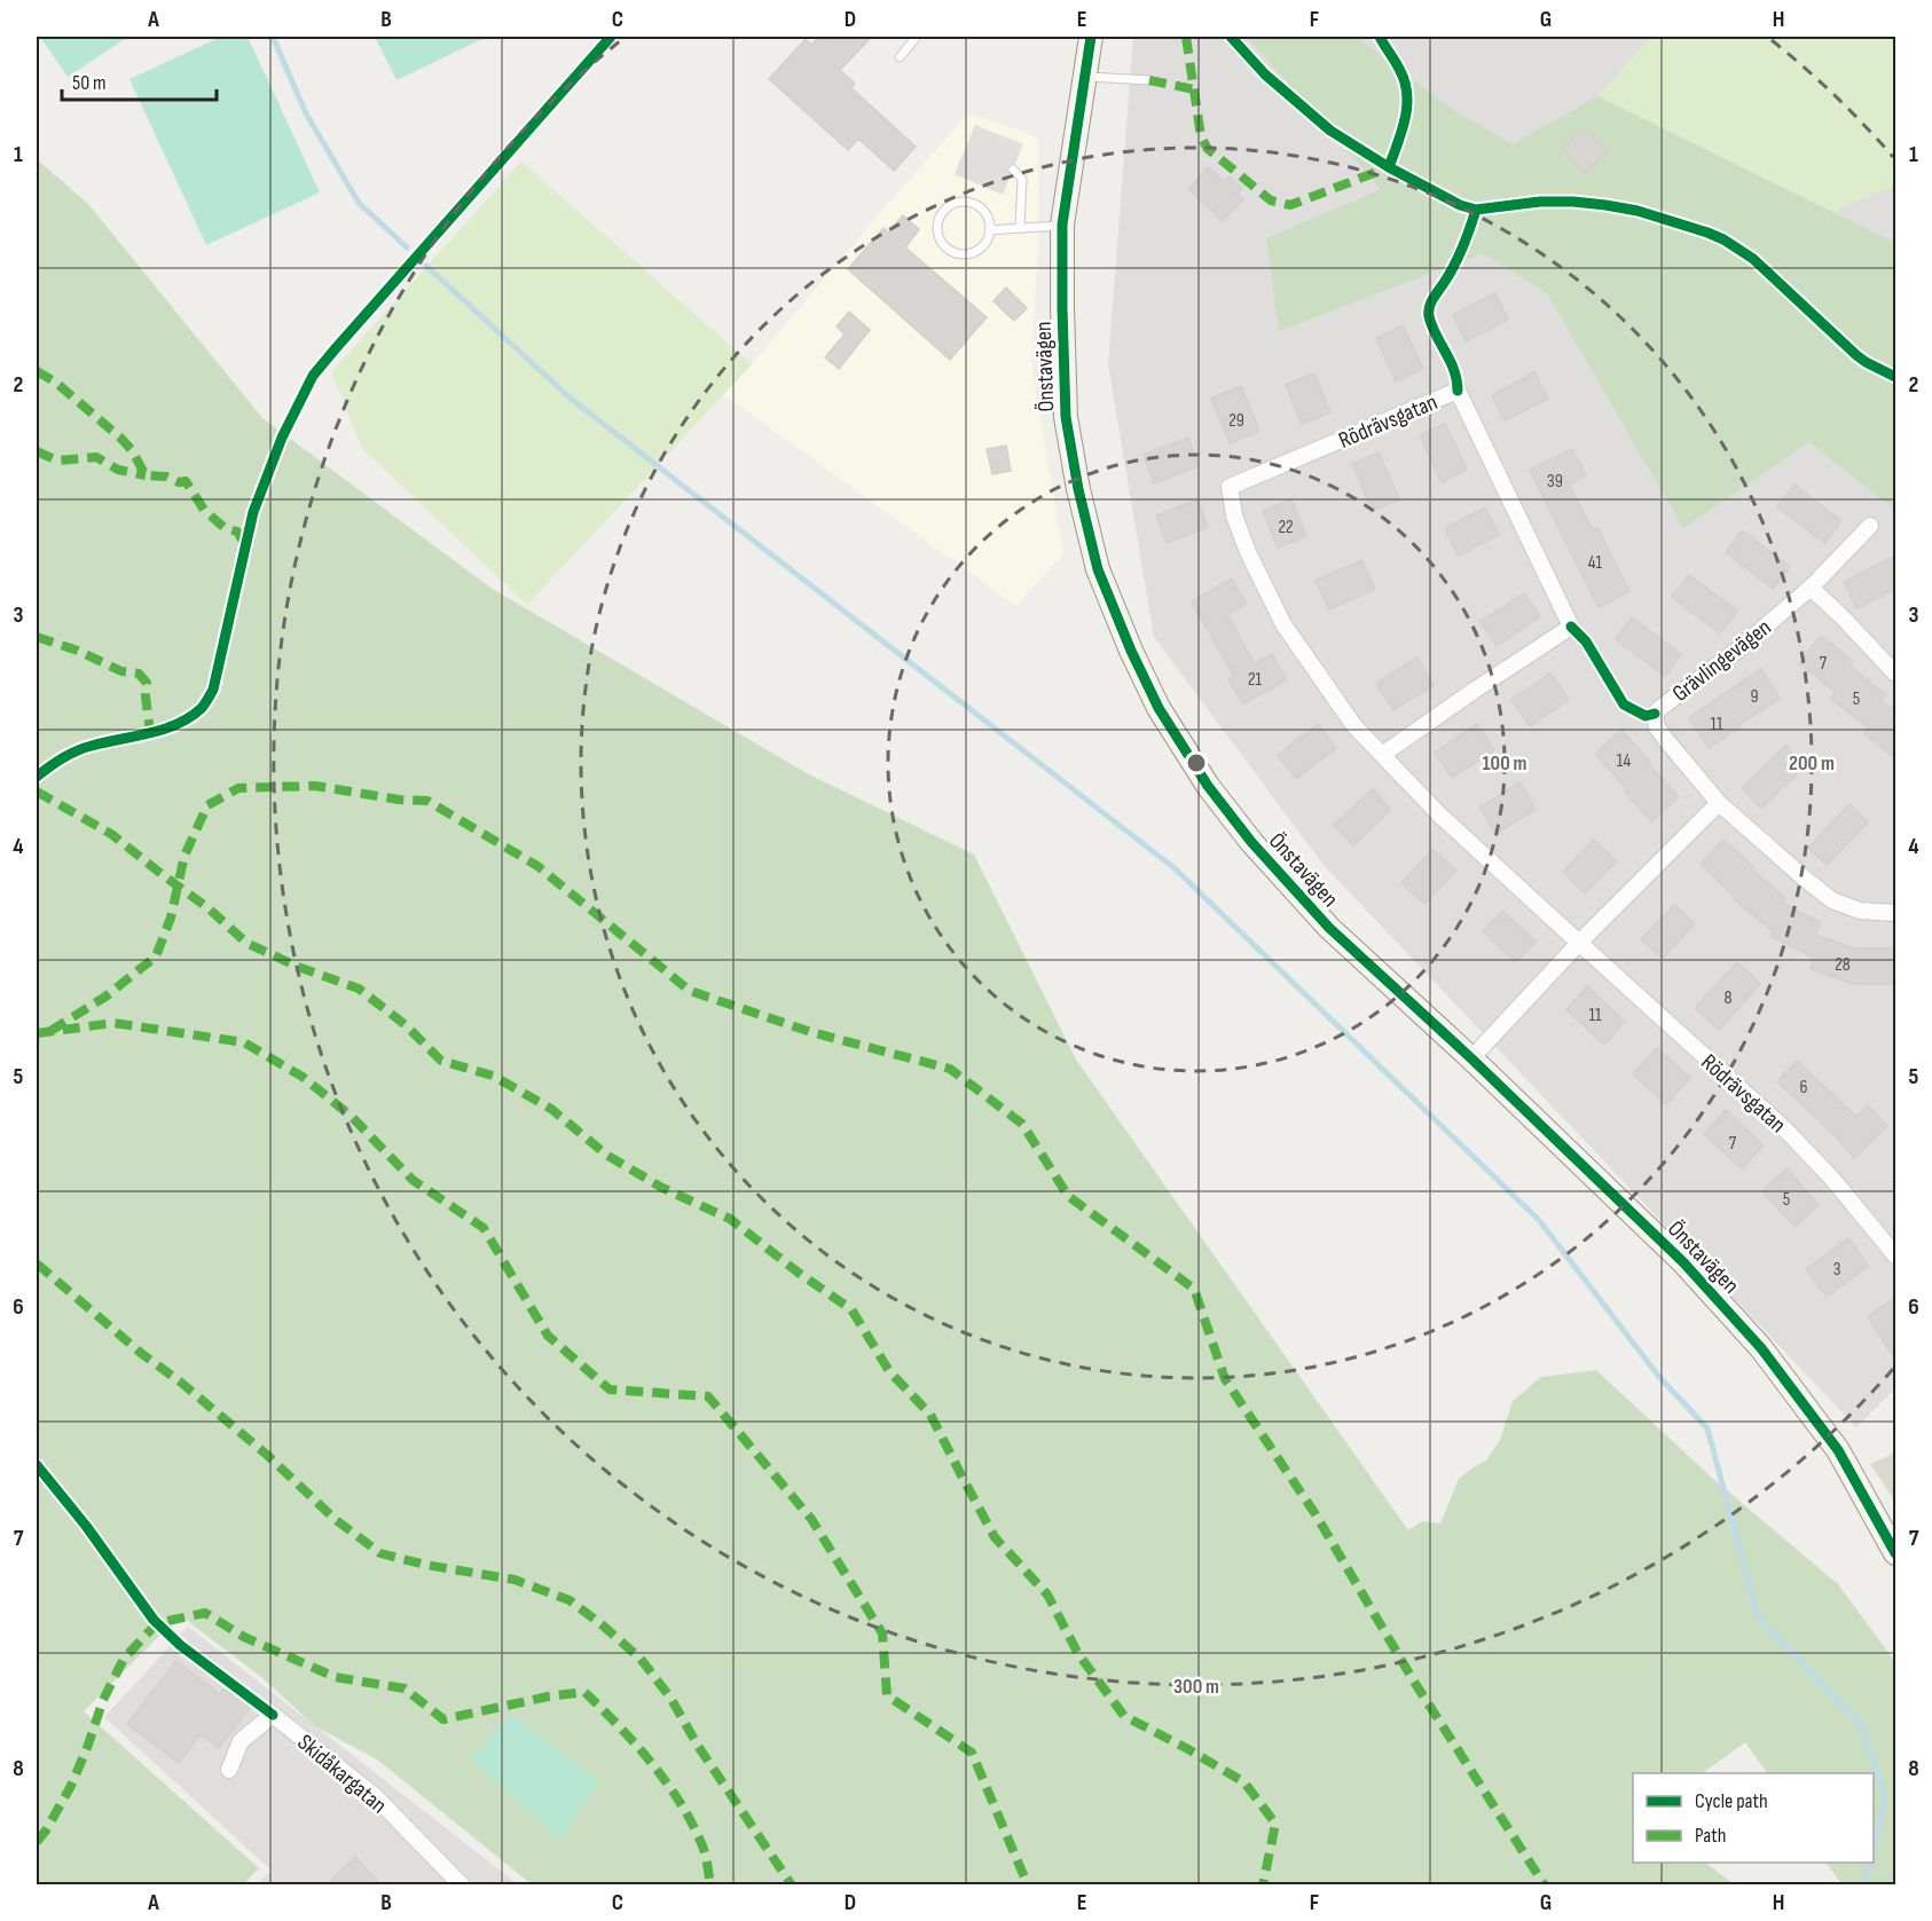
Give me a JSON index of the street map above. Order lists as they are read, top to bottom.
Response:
{
  "streets": {
    "street": [
      "Önstavägen",
      "Rödrävsgatan",
      "Grävlingevägen",
      "Skidåkargatan"
    ]
  },
  "house_numbers": [
    "29",
    "39",
    "22",
    "41",
    "7",
    "21",
    "9",
    "5",
    "11",
    "14",
    "28",
    "8",
    "11",
    "6",
    "7",
    "5",
    "3"
  ],
  "legend": ["Cycle path", "Path"],
  "scale_bar": "50 m",
  "grid": {
    "columns": [
      "A",
      "B",
      "C",
      "D",
      "E",
      "F",
      "G",
      "H"
    ],
    "rows": [
      "1",
      "2",
      "3",
      "4",
      "5",
      "6",
      "7",
      "8"
    ]
  },
  "rings": ["100 m", "200 m", "300 m"]
}
